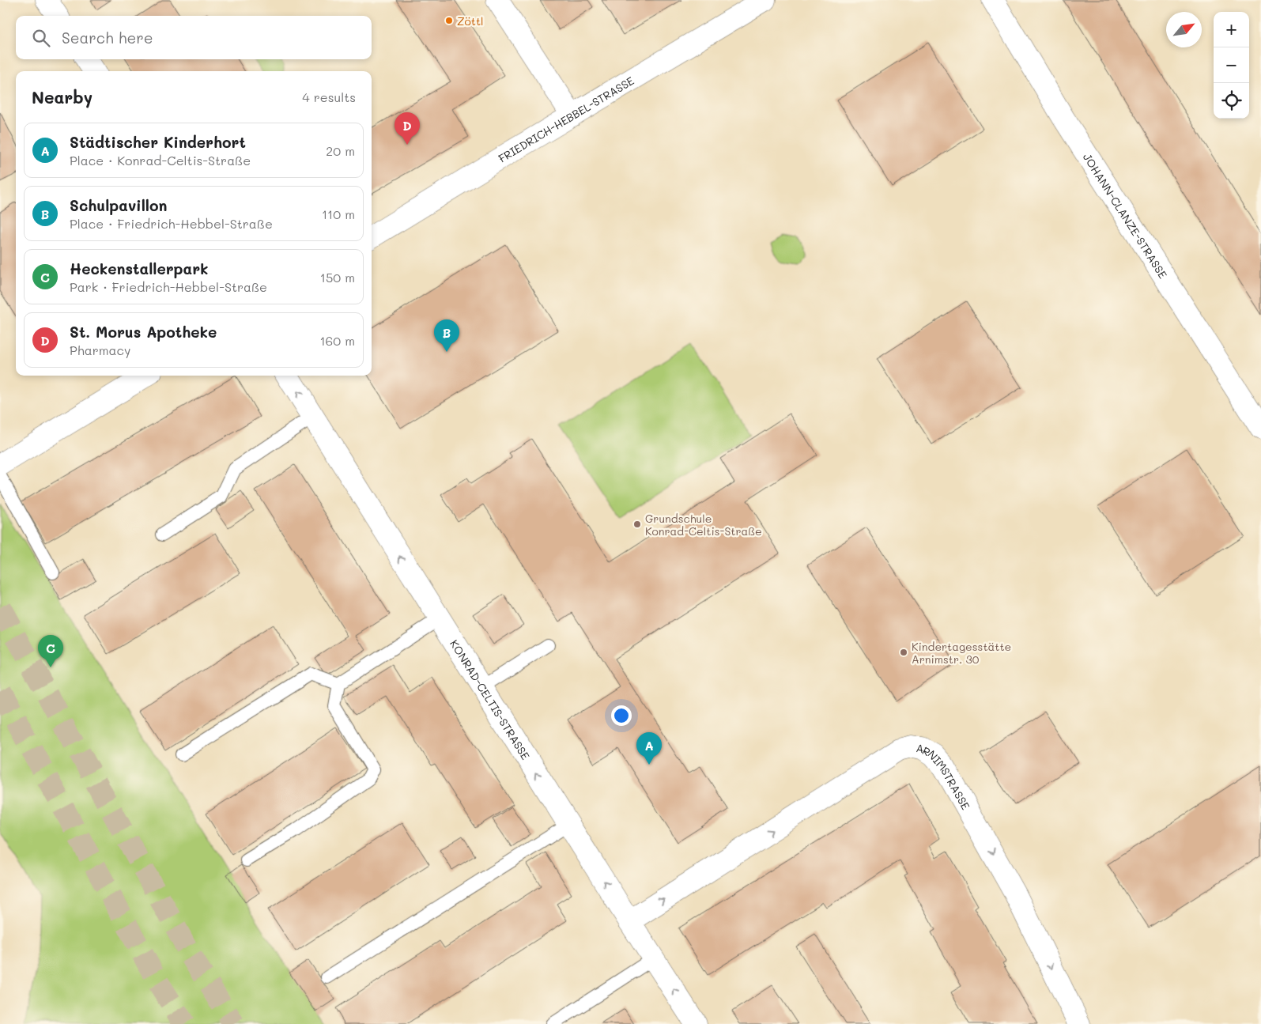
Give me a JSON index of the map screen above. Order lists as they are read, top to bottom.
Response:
{
  "streets": {
    "street": [
      "FRIEDRICH-HEBBEL-STRASSE",
      "JOHANN-CLANZE-STRASSE",
      "KONRAD-CELTIS-STRASSE",
      "ARNIMSTRASSE"
    ]
  },
  "crossings": [
    ["KONRAD-CELTIS-STRASSE", "ARNIMSTRASSE"]
  ],
  "one_way": ["KONRAD-CELTIS-STRASSE"],
  "places": ["Zöttl", "Grundschule Konrad-Celtis-Straße", "Kindertagesstätte Arnimstr. 30"],
  "north": "top right",
  "page": {
    "map_buttons": ["+", "−"],
    "search": "Search here",
    "heading": ["Nearby", "4 results"],
    "pins": [
      "D",
      "B",
      "C",
      "A"
    ],
    "list": [
      {
        "mark": "A",
        "name": "Städtischer Kinderhort",
        "note": "Place · Konrad-Celtis-Straße",
        "value": "20 m"
      },
      {
        "mark": "B",
        "name": "Schulpavillon",
        "note": "Place · Friedrich-Hebbel-Straße",
        "value": "110 m"
      },
      {
        "mark": "C",
        "name": "Heckenstallerpark",
        "note": "Park · Friedrich-Hebbel-Straße",
        "value": "150 m"
      },
      {
        "mark": "D",
        "name": "St. Morus Apotheke",
        "note": "Pharmacy",
        "value": "160 m"
      }
    ]
  }
}
